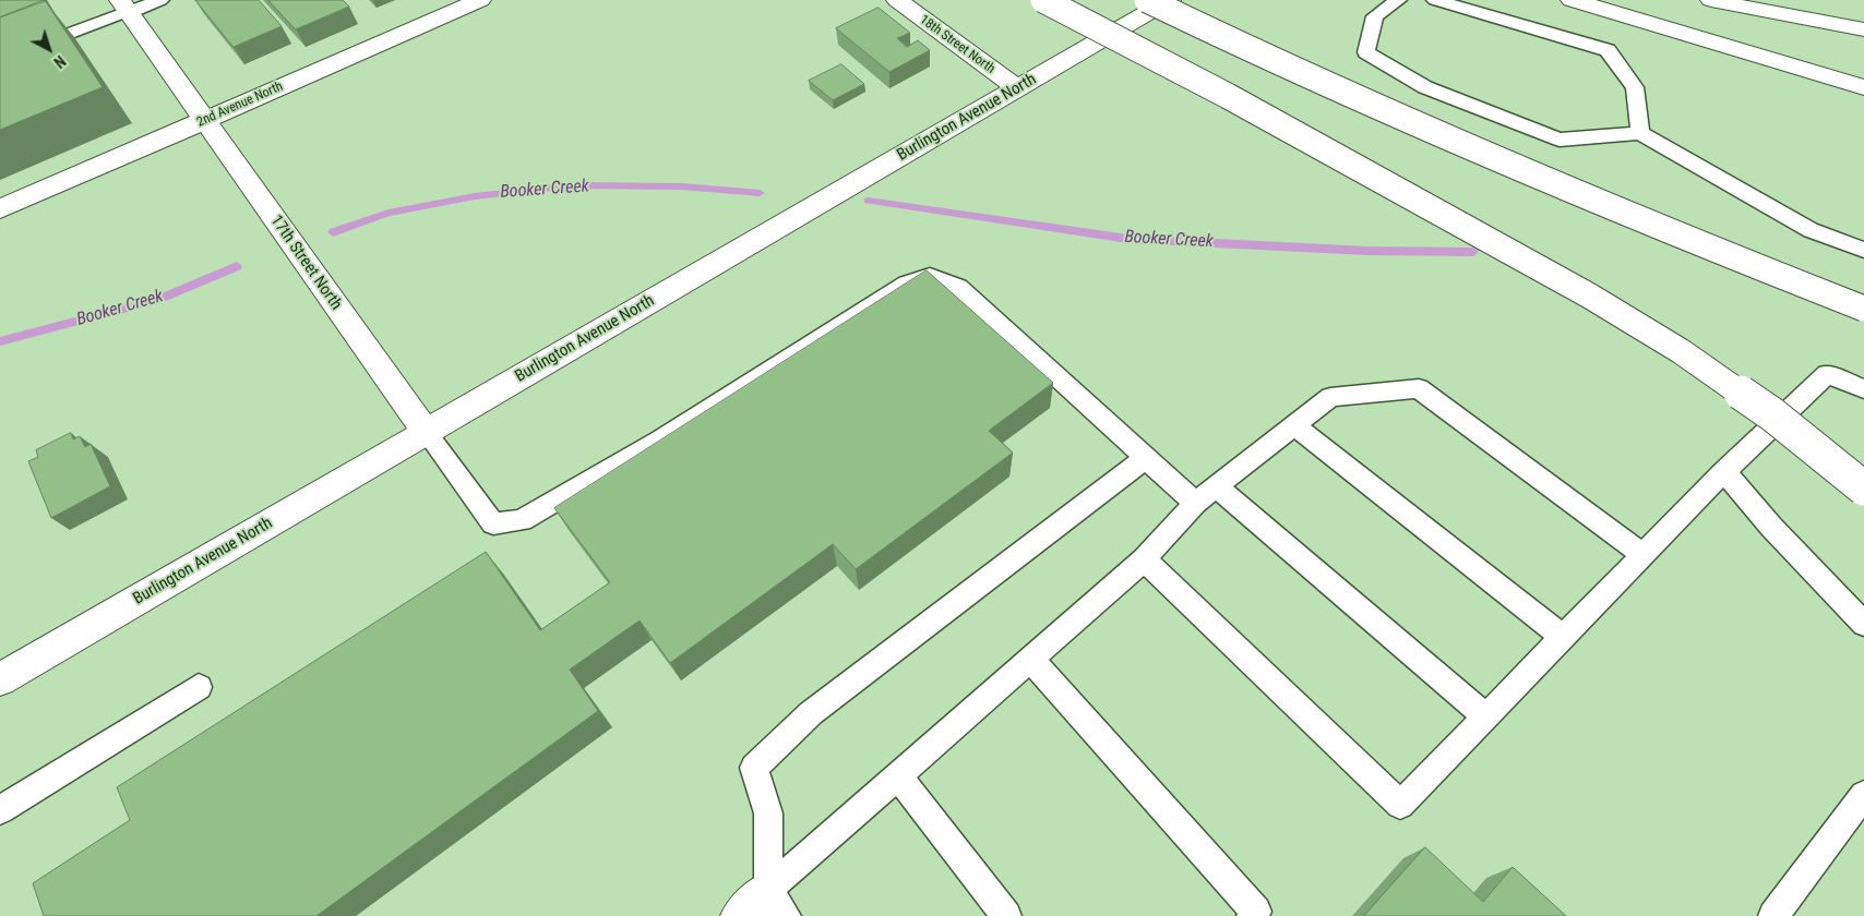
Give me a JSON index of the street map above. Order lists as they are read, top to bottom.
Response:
{
  "streets": {
    "main road": [
      "18th Street North",
      "2nd Avenue North",
      "Burlington Avenue North",
      "17th Street North"
    ]
  },
  "crossings": [
    ["18th Street North", "Burlington Avenue North"],
    ["2nd Avenue North", "17th Street North"],
    ["Burlington Avenue North", "17th Street North"]
  ],
  "water": ["Booker Creek"],
  "north": "bottom right"
}
